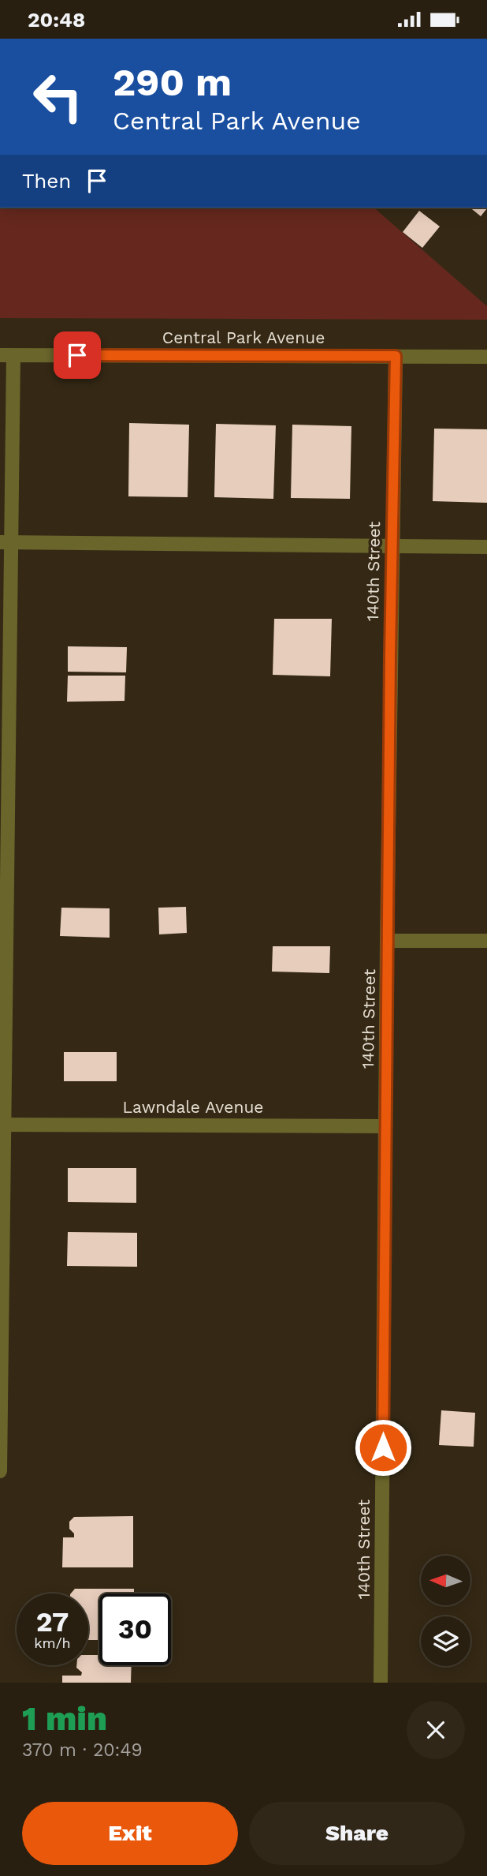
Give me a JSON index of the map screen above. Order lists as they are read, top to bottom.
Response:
{
  "streets": {
    "street": ["Central Park Avenue", "140th Street", "Lawndale Avenue"]
  },
  "crossings": [
    ["Central Park Avenue", "140th Street"],
    ["140th Street", "Lawndale Avenue"]
  ],
  "north": "left",
  "page": {
    "status": "20:48",
    "turn": ["290 m", "Central Park Avenue"],
    "then": "Then",
    "speed": "27 km/h",
    "limit": "30",
    "heading": ["1 min", "370 m · 20:49"],
    "buttons": ["Exit", "Share"]
  }
}
